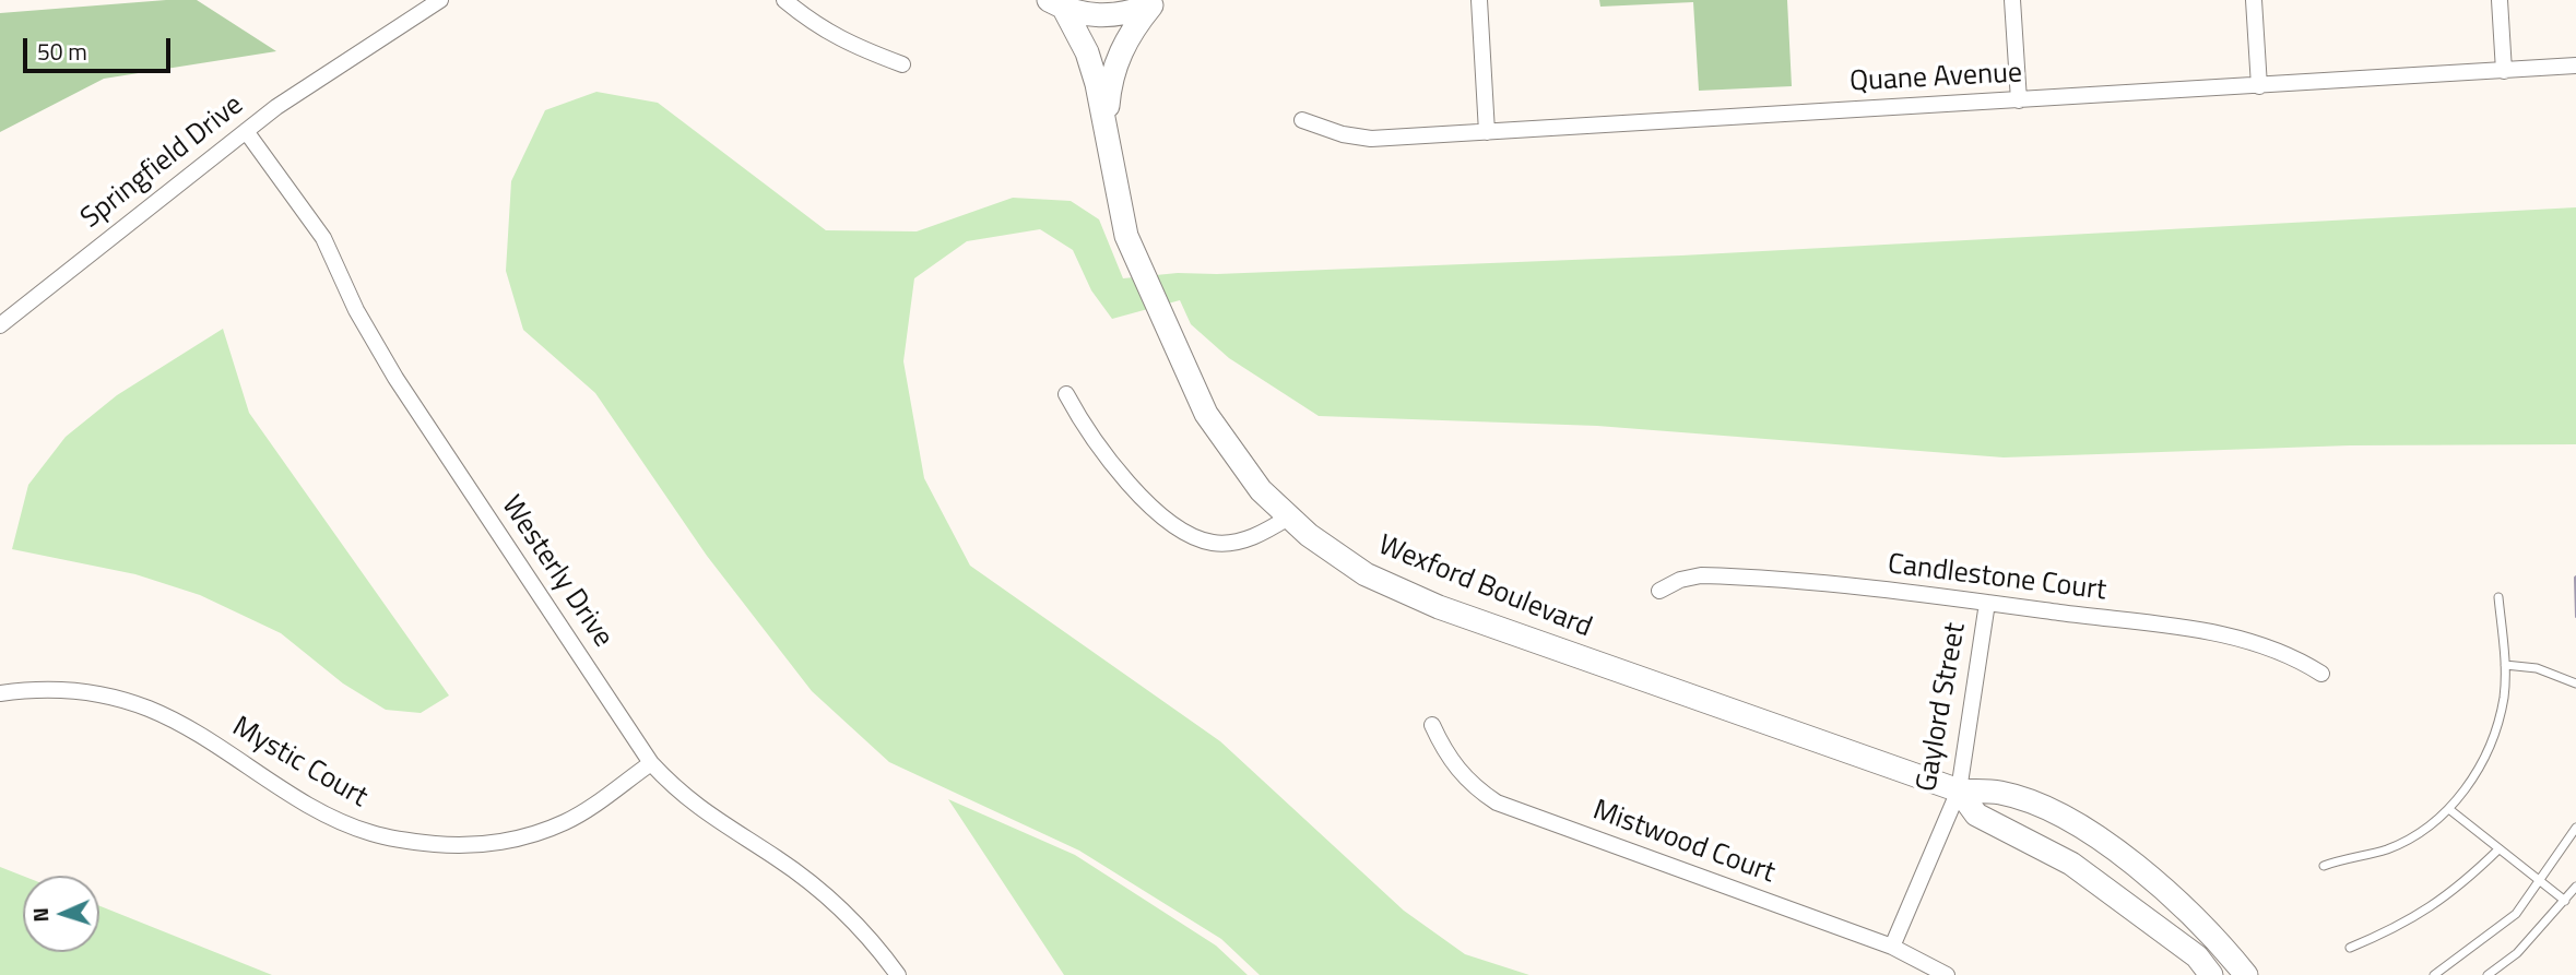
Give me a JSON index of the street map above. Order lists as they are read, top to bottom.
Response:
{
  "streets": {
    "street": [
      "Quane Avenue",
      "Springfield Drive",
      "Westerly Drive",
      "Candlestone Court",
      "Wexford Boulevard",
      "Gaylord Street",
      "Mystic Court",
      "Mistwood Court"
    ]
  },
  "crossings": [
    ["Springfield Drive", "Westerly Drive"],
    ["Westerly Drive", "Mystic Court"],
    ["Candlestone Court", "Gaylord Street"],
    ["Wexford Boulevard", "Gaylord Street"],
    ["Gaylord Street", "Mistwood Court"]
  ],
  "scale_bar": "50 m",
  "north": "left"
}
